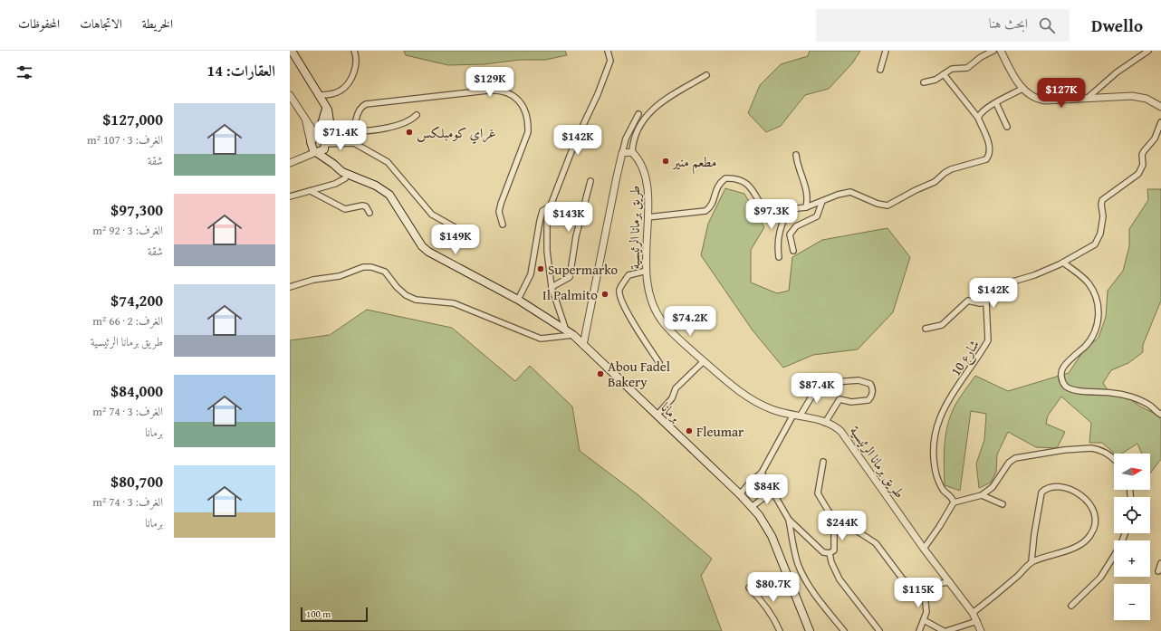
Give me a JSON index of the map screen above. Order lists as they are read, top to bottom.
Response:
{
  "streets": {
    "main road": ["برمانا"],
    "street": ["طريق برمانا الرئيسية", "شارع 10"]
  },
  "crossings": [
    ["طريق برمانا الرئيسية", "برمانا"]
  ],
  "places": [
    "غراي كومبلكس",
    "مطعم منير",
    "Supermarko",
    "Il Palmito",
    "Abou Fadel Bakery",
    "Fleumar"
  ],
  "scale_bar": "100 m",
  "north": "right",
  "page": {
    "header": "Dwello",
    "search": "ابحث هنا",
    "nav": ["الخريطة", "الاتجاهات", "المحفوظات"],
    "heading": "العقارات: 14",
    "price": [
      "$129K",
      "$127K",
      "$71.4K",
      "$142K",
      "$97.3K",
      "$143K",
      "$149K",
      "$142K",
      "$74.2K",
      "$87.4K",
      "$84K",
      "$244K",
      "$80.7K",
      "$115K"
    ],
    "list": [
      {
        "name": "$127,000",
        "note": "الغرف: 3 · 107 m² · شقة"
      },
      {
        "name": "$97,300",
        "note": "الغرف: 3 · 92 m² · شقة"
      },
      {
        "name": "$74,200",
        "note": "الغرف: 2 · 66 m² · طريق برمانا الرئيسية"
      },
      {
        "name": "$84,000",
        "note": "الغرف: 3 · 74 m² · برمانا"
      },
      {
        "name": "$80,700",
        "note": "الغرف: 3 · 74 m² · برمانا"
      }
    ],
    "map_buttons": ["+", "−"],
    "scale": "100 m"
  }
}
